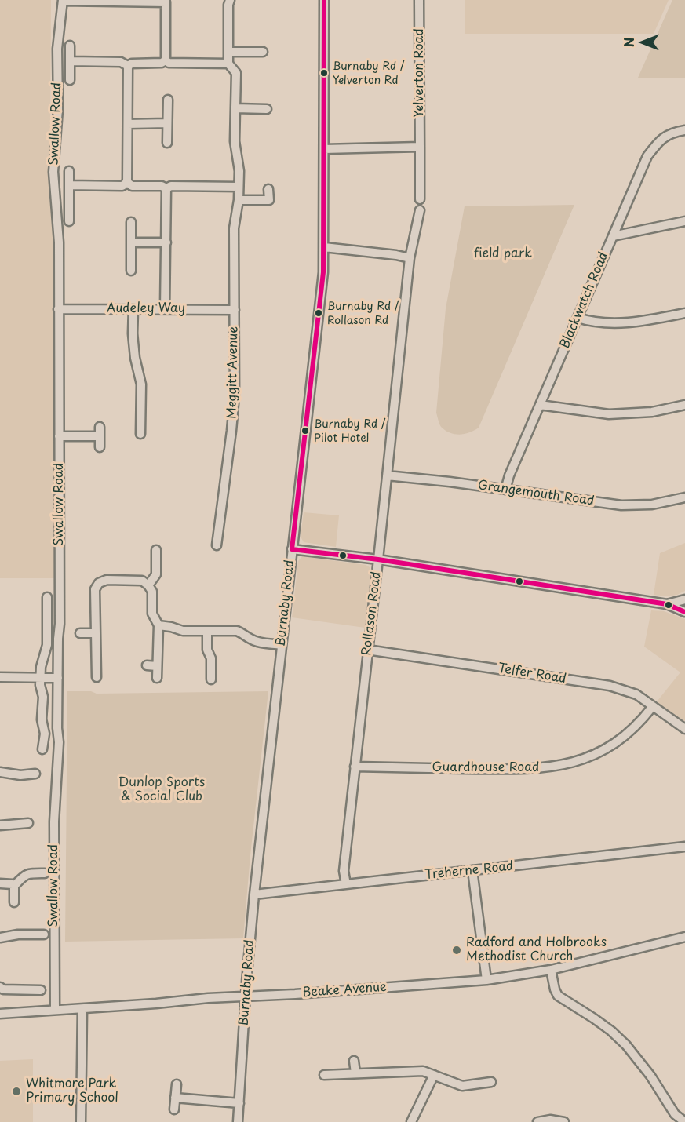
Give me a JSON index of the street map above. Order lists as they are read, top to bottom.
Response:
{
  "streets": {
    "street": [
      "Yelverton Road",
      "Swallow Road",
      "Blackwatch Road",
      "Audeley Way",
      "Meggitt Avenue",
      "Grangemouth Road",
      "Burnaby Road",
      "Rollason Road",
      "Telfer Road",
      "Guardhouse Road",
      "Treherne Road",
      "Beake Avenue"
    ]
  },
  "crossings": [
    ["Swallow Road", "Audeley Way"],
    ["Swallow Road", "Beake Avenue"],
    ["Blackwatch Road", "Grangemouth Road"],
    ["Audeley Way", "Meggitt Avenue"],
    ["Grangemouth Road", "Rollason Road"],
    ["Burnaby Road", "Treherne Road"],
    ["Burnaby Road", "Beake Avenue"],
    ["Rollason Road", "Telfer Road"],
    ["Rollason Road", "Guardhouse Road"],
    ["Rollason Road", "Treherne Road"],
    ["Telfer Road", "Guardhouse Road"]
  ],
  "parks": ["field park", "Dunlop Sports & Social Club"],
  "places": [
    "Burnaby Rd / Yelverton Rd",
    "Burnaby Rd / Rollason Rd",
    "Burnaby Rd / Pilot Hotel",
    "Radford and Holbrooks Methodist Church",
    "Whitmore Park Primary School"
  ],
  "north": "left"
}
